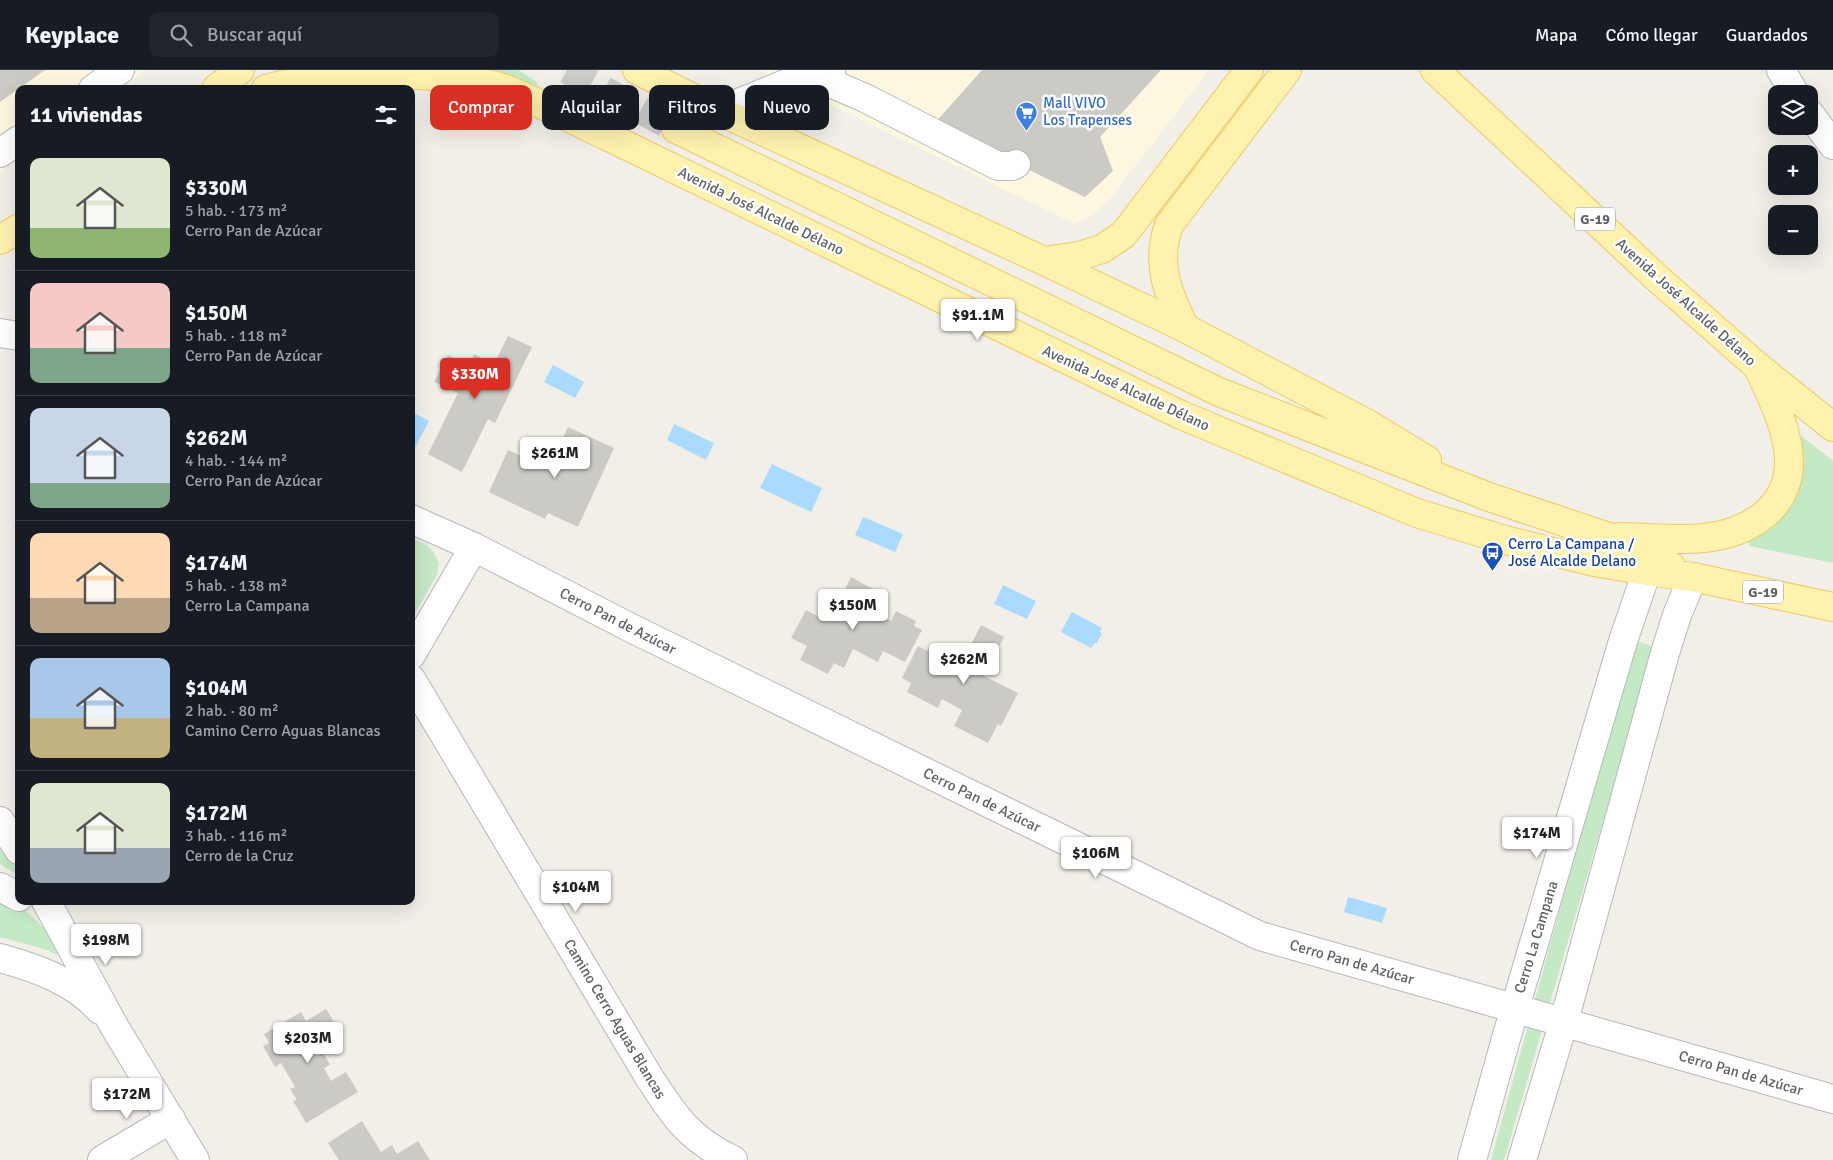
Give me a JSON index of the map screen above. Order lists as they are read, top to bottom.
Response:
{
  "streets": {
    "main road": ["Avenida José Alcalde Délano", "G-19"],
    "street": ["Cerro Pan de Azúcar", "Cerro La Campana", "Camino Cerro Aguas Blancas"]
  },
  "crossings": [
    ["Avenida José Alcalde Délano", "Cerro La Campana"],
    ["Cerro Pan de Azúcar", "Cerro La Campana"]
  ],
  "places": {
    "supermarket": ["Mall VIVO Los Trapenses"],
    "bus stop": ["Cerro La Campana / José Alcalde Delano"]
  },
  "page": {
    "header": "Keyplace",
    "search": "Buscar aquí",
    "nav": ["Mapa", "Cómo llegar", "Guardados"],
    "map_buttons": ["+", "−"],
    "chip": [
      "Comprar",
      "Alquilar",
      "Filtros",
      "Nuevo"
    ],
    "heading": "11 viviendas",
    "list": [
      {
        "name": "$330M",
        "note": "5 hab. · 173 m² · Cerro Pan de Azúcar"
      },
      {
        "name": "$150M",
        "note": "5 hab. · 118 m² · Cerro Pan de Azúcar"
      },
      {
        "name": "$262M",
        "note": "4 hab. · 144 m² · Cerro Pan de Azúcar"
      },
      {
        "name": "$174M",
        "note": "5 hab. · 138 m² · Cerro La Campana"
      },
      {
        "name": "$104M",
        "note": "2 hab. · 80 m² · Camino Cerro Aguas Blancas"
      },
      {
        "name": "$172M",
        "note": "3 hab. · 116 m² · Cerro de la Cruz"
      }
    ],
    "price": [
      "$91.1M",
      "$330M",
      "$261M",
      "$150M",
      "$262M",
      "$174M",
      "$106M",
      "$104M",
      "$198M",
      "$203M",
      "$172M"
    ]
  }
}
